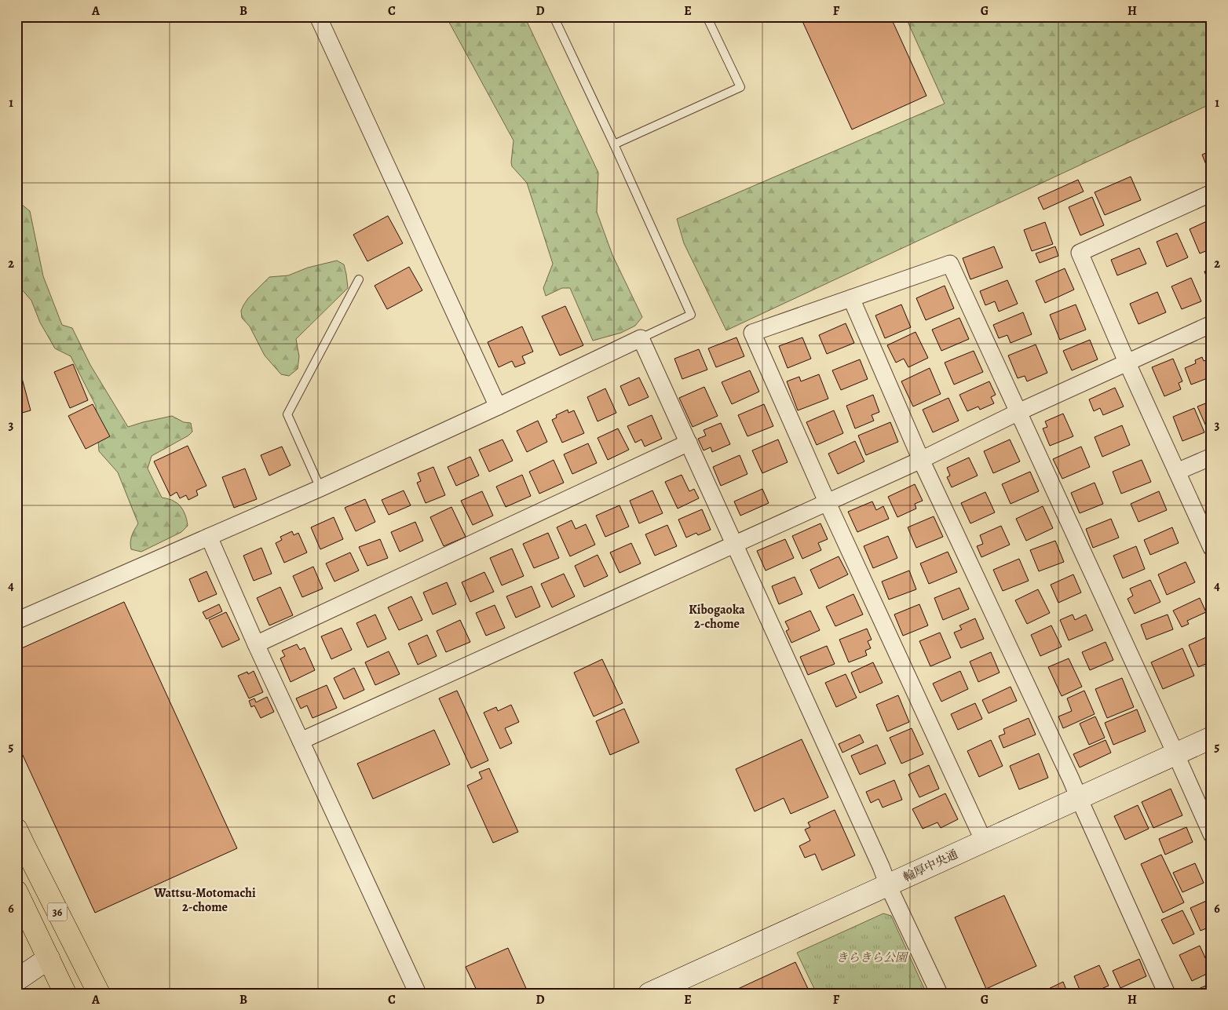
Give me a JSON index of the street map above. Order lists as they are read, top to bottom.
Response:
{
  "streets": {
    "highway": ["36"],
    "street": ["輪厚中央通"]
  },
  "districts": ["Kibogaoka 2-chome", "Wattsu-Motomachi 2-chome"],
  "parks": ["きらきら公園"],
  "grid": {
    "columns": [
      "A",
      "B",
      "C",
      "D",
      "E",
      "F",
      "G",
      "H"
    ],
    "rows": [
      "1",
      "2",
      "3",
      "4",
      "5",
      "6"
    ]
  }
}
